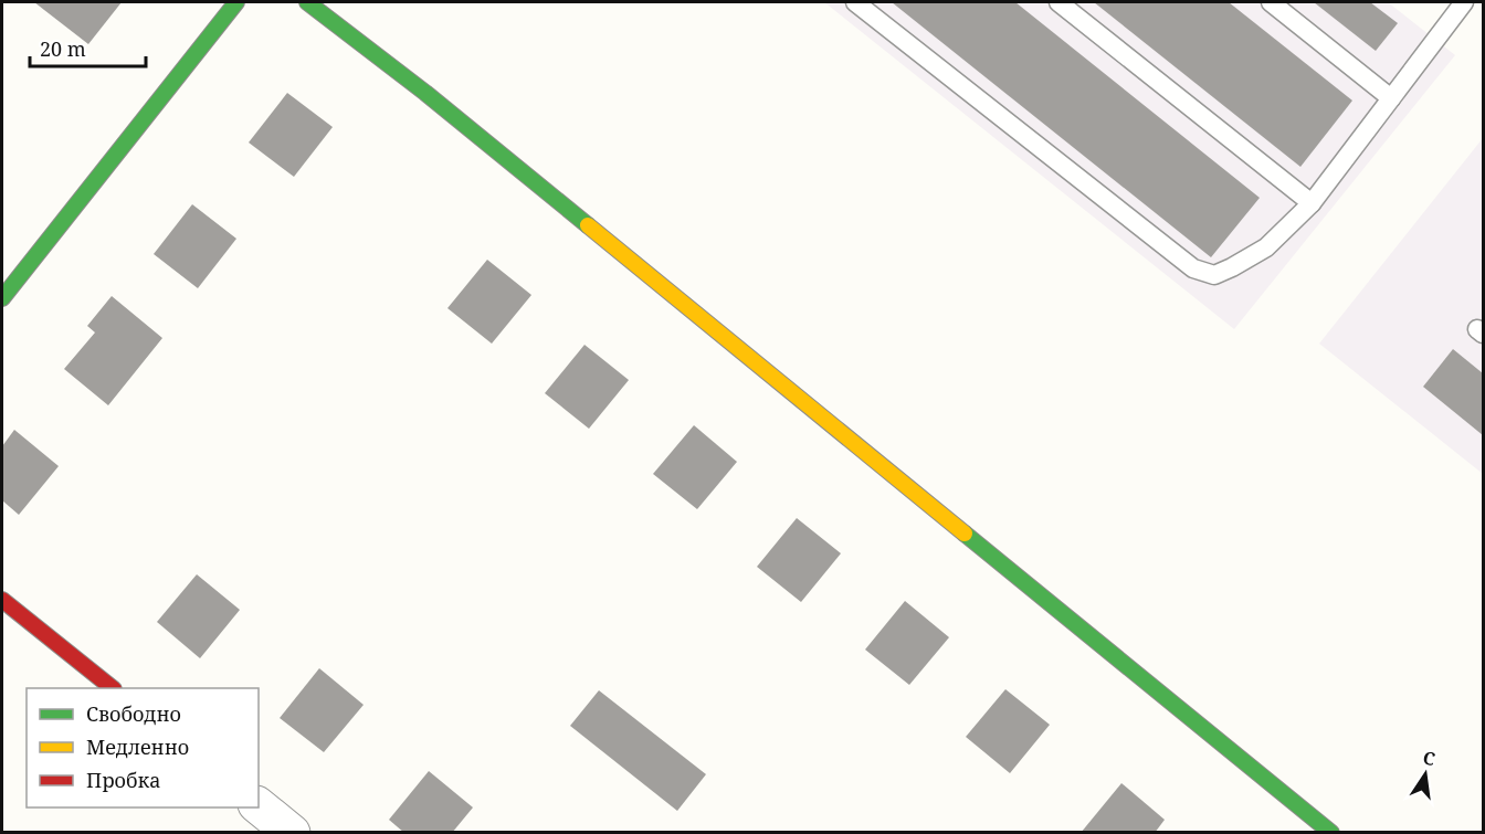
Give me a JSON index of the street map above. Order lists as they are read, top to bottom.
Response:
{
  "legend": ["Свободно", "Медленно", "Пробка"],
  "scale_bar": "20 m",
  "north": "top"
}
